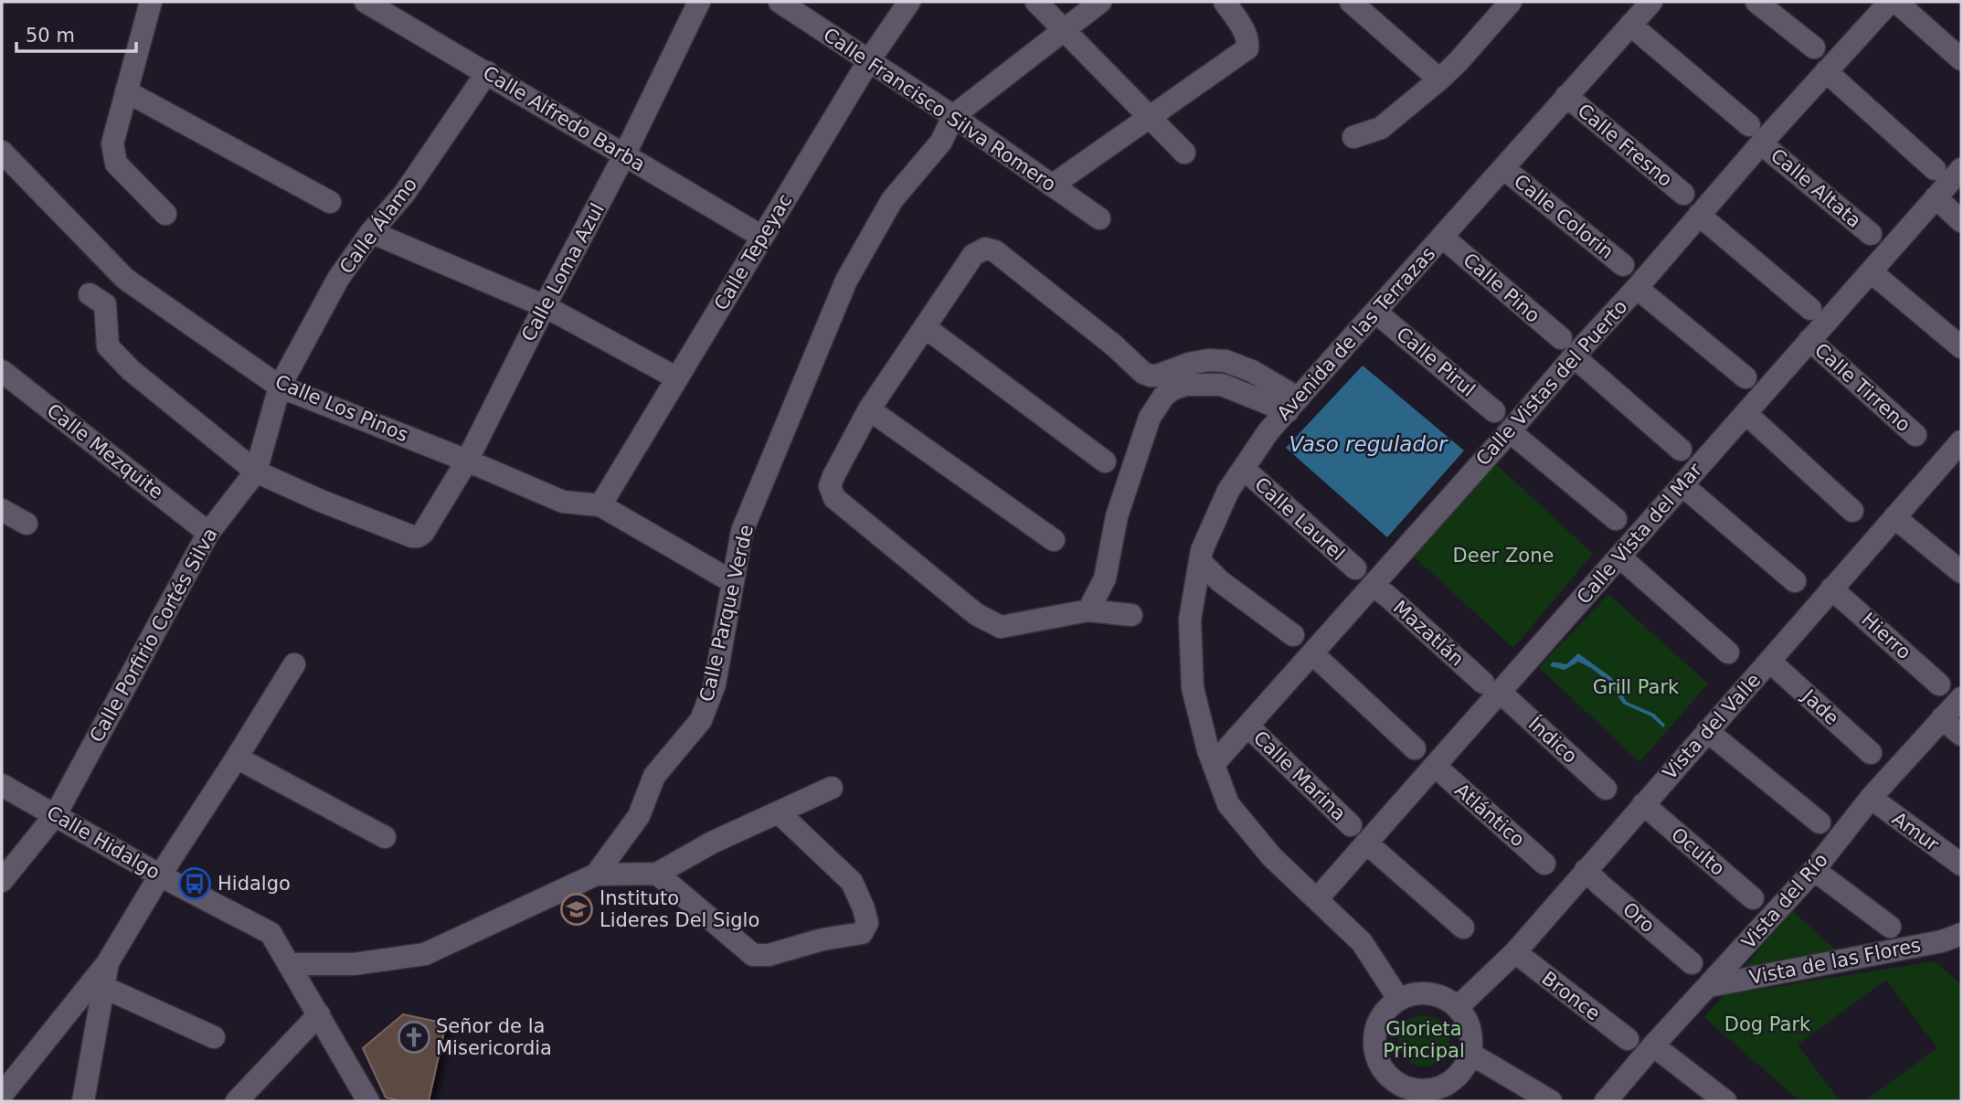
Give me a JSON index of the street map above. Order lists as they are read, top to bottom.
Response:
{
  "streets": {
    "street": [
      "Calle Francisco Silva Romero",
      "Calle Alfredo Barba",
      "Calle Fresno",
      "Calle Altata",
      "Calle Colorin",
      "Calle Álamo",
      "Calle Tepeyac",
      "Calle Loma Azul",
      "Calle Pino",
      "Avenida de las Terrazas",
      "Calle Pirul",
      "Calle Vistas del Puerto",
      "Calle Tirreno",
      "Calle Los Pinos",
      "Calle Mezquite",
      "Calle Laurel",
      "Calle Vista del Mar",
      "Calle Parque Verde",
      "Mazatlán",
      "Calle Porfirio Cortés Silva",
      "Hierro",
      "Jade",
      "Vista del Valle",
      "Índico",
      "Calle Marina",
      "Atlántico",
      "Amur",
      "Calle Hidalgo",
      "Oculto",
      "Vista del Río",
      "Oro",
      "Vista de las Flores",
      "Bronce"
    ]
  },
  "crossings": [
    ["Calle Francisco Silva Romero", "Calle Tepeyac"],
    ["Calle Francisco Silva Romero", "Calle Parque Verde"],
    ["Calle Alfredo Barba", "Calle Álamo"],
    ["Calle Alfredo Barba", "Calle Tepeyac"],
    ["Calle Alfredo Barba", "Calle Loma Azul"],
    ["Calle Fresno", "Avenida de las Terrazas"],
    ["Calle Altata", "Avenida de las Terrazas"],
    ["Calle Altata", "Calle Vistas del Puerto"],
    ["Calle Colorin", "Avenida de las Terrazas"],
    ["Calle Álamo", "Calle Los Pinos"],
    ["Calle Álamo", "Calle Porfirio Cortés Silva"],
    ["Calle Tepeyac", "Calle Los Pinos"],
    ["Calle Loma Azul", "Calle Los Pinos"],
    ["Calle Loma Azul", "Calle Porfirio Cortés Silva"],
    ["Calle Pino", "Avenida de las Terrazas"],
    ["Calle Pino", "Calle Vistas del Puerto"],
    ["Avenida de las Terrazas", "Calle Pirul"],
    ["Avenida de las Terrazas", "Calle Vistas del Puerto"],
    ["Avenida de las Terrazas", "Calle Laurel"],
    ["Avenida de las Terrazas", "Calle Vista del Mar"],
    ["Avenida de las Terrazas", "Vista del Valle"],
    ["Calle Vistas del Puerto", "Mazatlán"],
    ["Calle Vistas del Puerto", "Calle Marina"],
    ["Calle Tirreno", "Calle Vista del Mar"],
    ["Calle Los Pinos", "Calle Parque Verde"],
    ["Calle Los Pinos", "Calle Porfirio Cortés Silva"],
    ["Calle Mezquite", "Calle Porfirio Cortés Silva"],
    ["Calle Vista del Mar", "Mazatlán"],
    ["Calle Vista del Mar", "Índico"],
    ["Calle Vista del Mar", "Atlántico"],
    ["Calle Parque Verde", "Calle Hidalgo"],
    ["Mazatlán", "Índico"],
    ["Calle Porfirio Cortés Silva", "Calle Hidalgo"],
    ["Hierro", "Vista del Valle"],
    ["Jade", "Vista del Valle"],
    ["Vista del Valle", "Oculto"],
    ["Vista del Valle", "Oro"],
    ["Vista del Valle", "Bronce"],
    ["Amur", "Vista del Río"],
    ["Vista del Río", "Vista de las Flores"]
  ],
  "water": ["Vaso regulador"],
  "parks": [
    "Deer Zone",
    "Grill Park",
    "Dog Park",
    "Glorieta Principal"
  ],
  "places": {
    "bus stop": ["Hidalgo"],
    "school or university": ["Instituto Lideres Del Siglo"],
    "church": ["Señor de la Misericordia"]
  },
  "scale_bar": "50 m"
}
